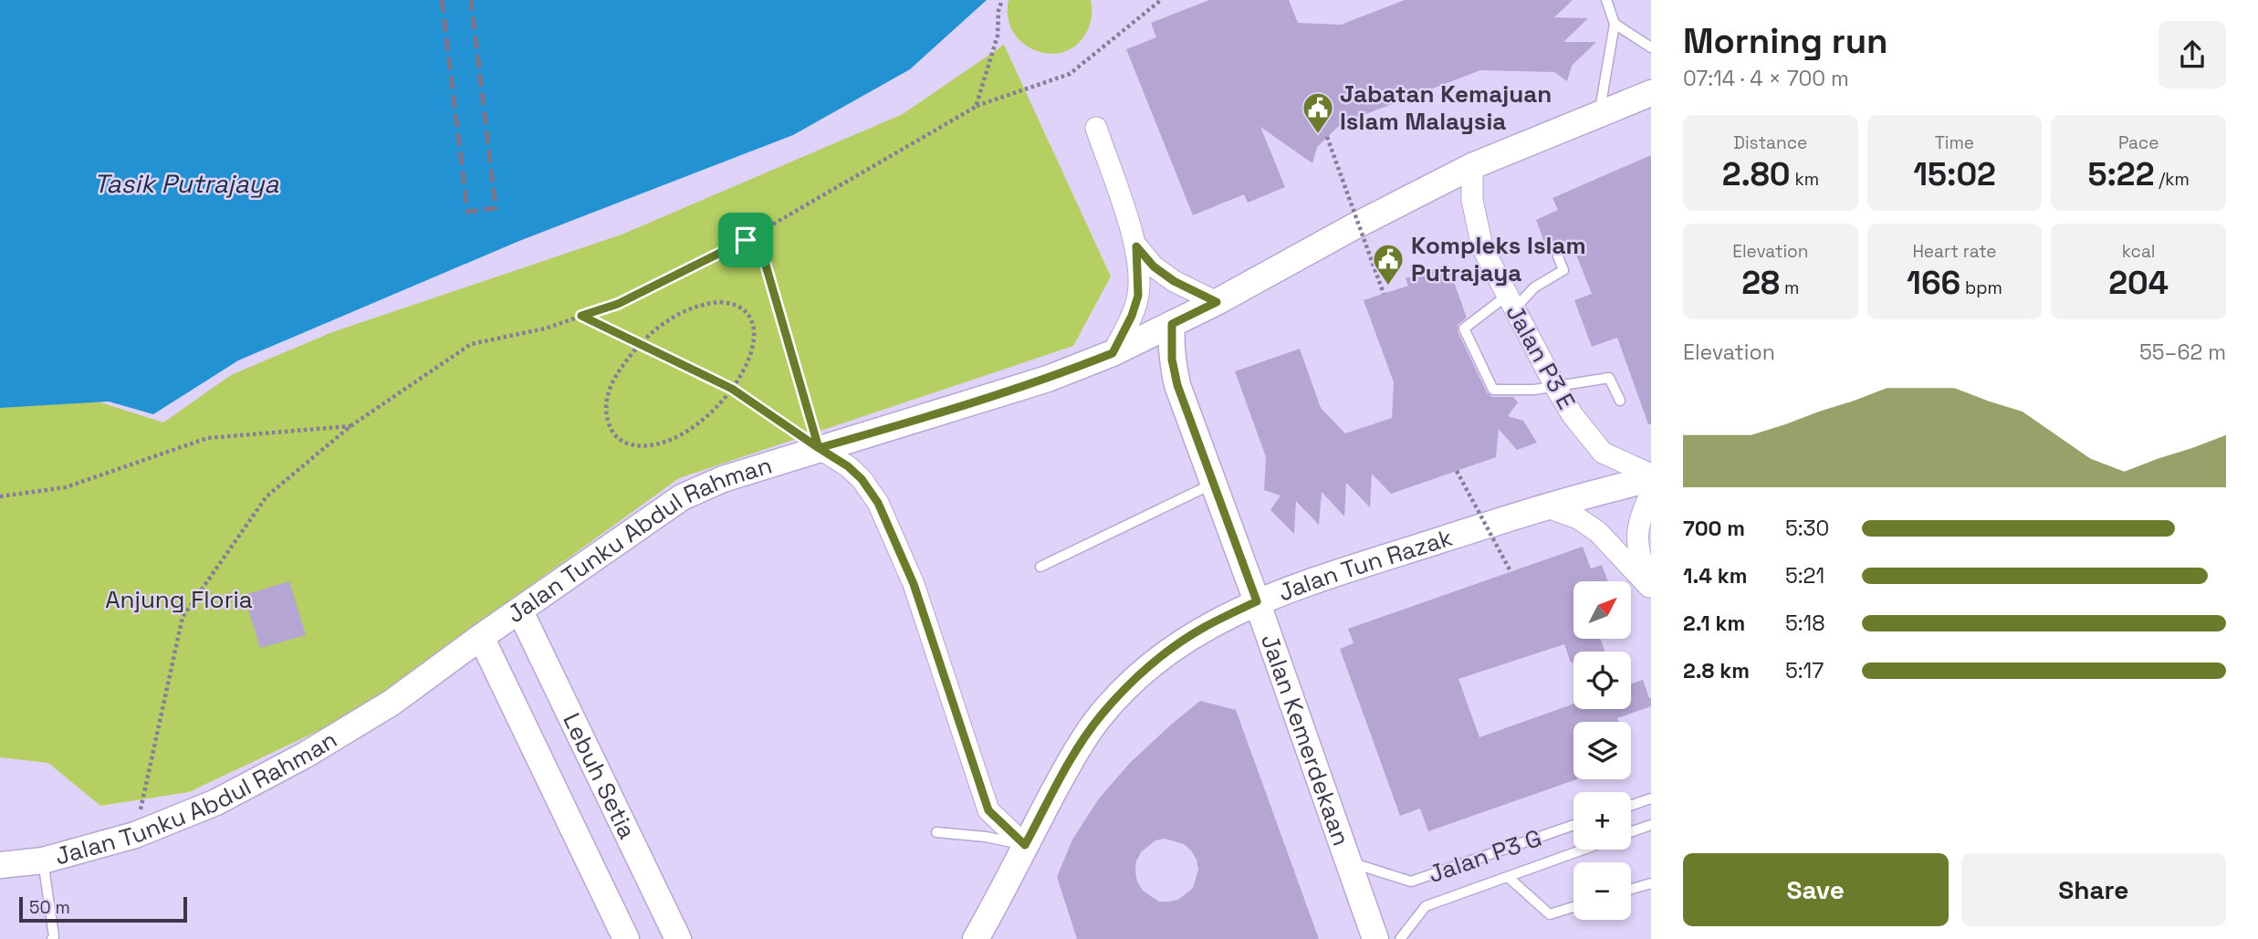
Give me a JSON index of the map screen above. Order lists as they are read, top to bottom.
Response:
{
  "streets": {
    "street": [
      "Jalan P3 E",
      "Jalan Tunku Abdul Rahman",
      "Jalan Tun Razak",
      "Jalan Kemerdekaan",
      "Lebuh Setia"
    ],
    "lane": ["Jalan P3 G"]
  },
  "crossings": [
    ["Jalan P3 E", "Jalan Tunku Abdul Rahman"],
    ["Jalan Tunku Abdul Rahman", "Jalan Kemerdekaan"],
    ["Jalan Tunku Abdul Rahman", "Lebuh Setia"],
    ["Jalan Tun Razak", "Jalan Kemerdekaan"],
    ["Jalan Kemerdekaan", "Jalan P3 G"]
  ],
  "water": ["Tasik Putrajaya"],
  "parks": ["Anjung Floria"],
  "places": {
    "public building": ["Jabatan Kemajuan Islam Malaysia", "Kompleks Islam Putrajaya"]
  },
  "scale_bar": "50 m",
  "north": "top right",
  "page": {
    "heading": ["Morning run", "07:14 · 4 × 700 m"],
    "stats": [
      ["Distance", "2.80 km"],
      ["Time", "15:02"],
      ["Pace", "5:22 /km"],
      ["Elevation", "28 m"],
      ["Heart rate", "166 bpm"],
      ["kcal", "204"]
    ],
    "chart": ["Elevation", "55–62 m"],
    "list": [
      {
        "name": "700 m",
        "note": "5:30"
      },
      {
        "name": "1.4 km",
        "note": "5:21"
      },
      {
        "name": "2.1 km",
        "note": "5:18"
      },
      {
        "name": "2.8 km",
        "note": "5:17"
      }
    ],
    "map_buttons": ["+", "−"],
    "buttons": ["Save", "Share"],
    "scale": "50 m"
  }
}
